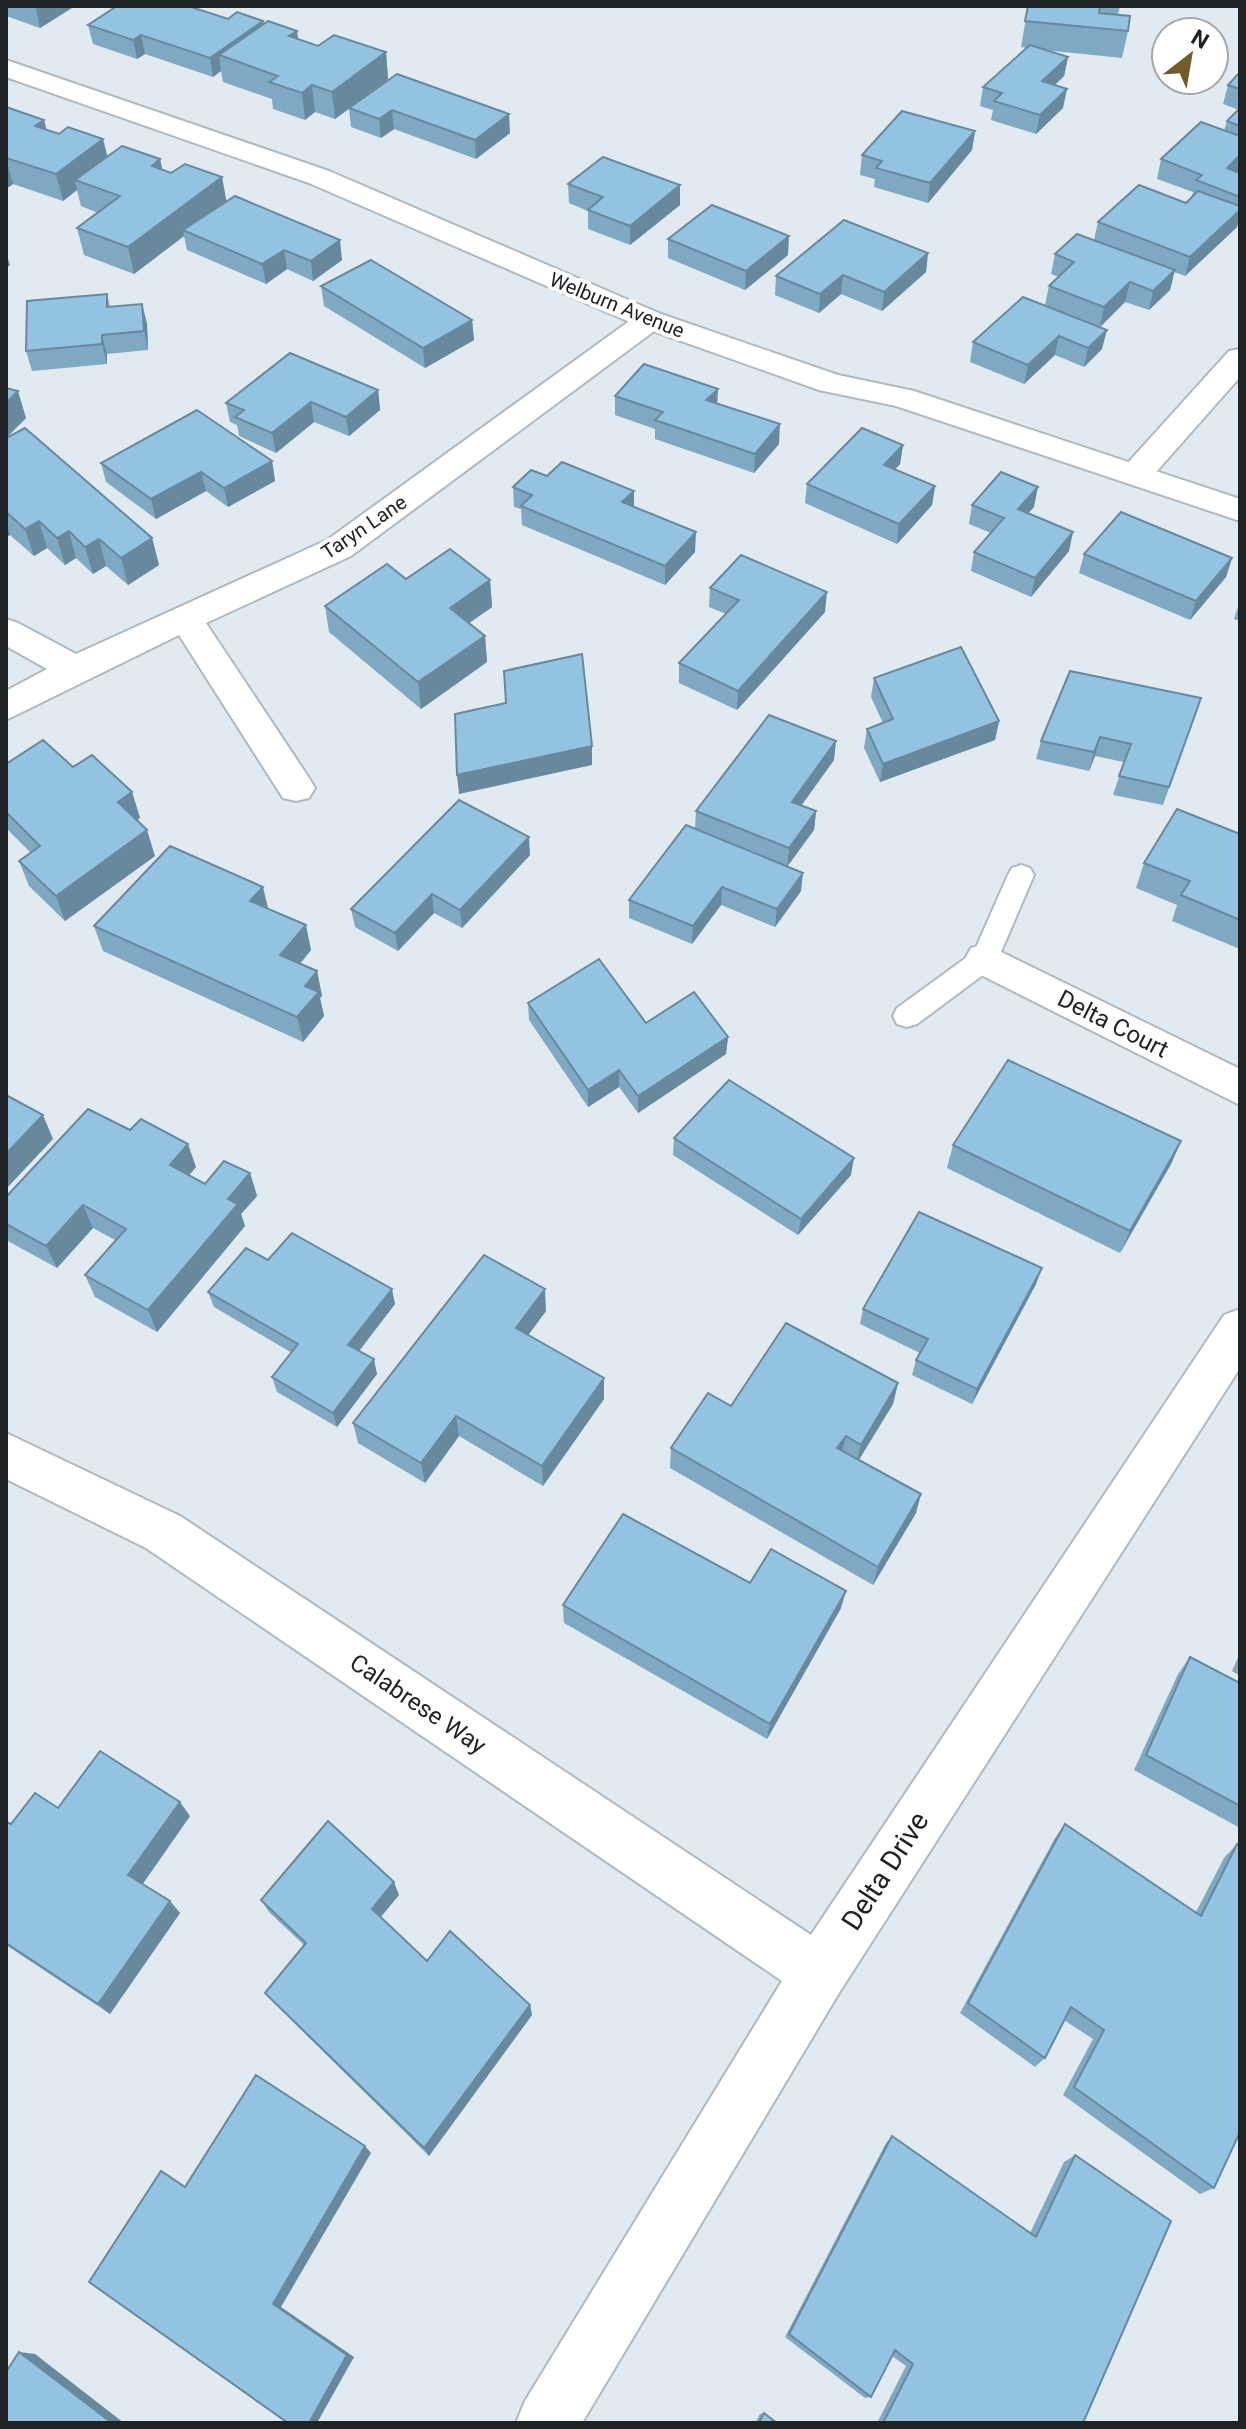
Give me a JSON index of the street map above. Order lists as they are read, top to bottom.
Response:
{
  "streets": {
    "street": [
      "Welburn Avenue",
      "Taryn Lane",
      "Delta Court",
      "Calabrese Way",
      "Delta Drive"
    ]
  },
  "crossings": [
    ["Welburn Avenue", "Taryn Lane"],
    ["Calabrese Way", "Delta Drive"]
  ],
  "north": "top right"
}
